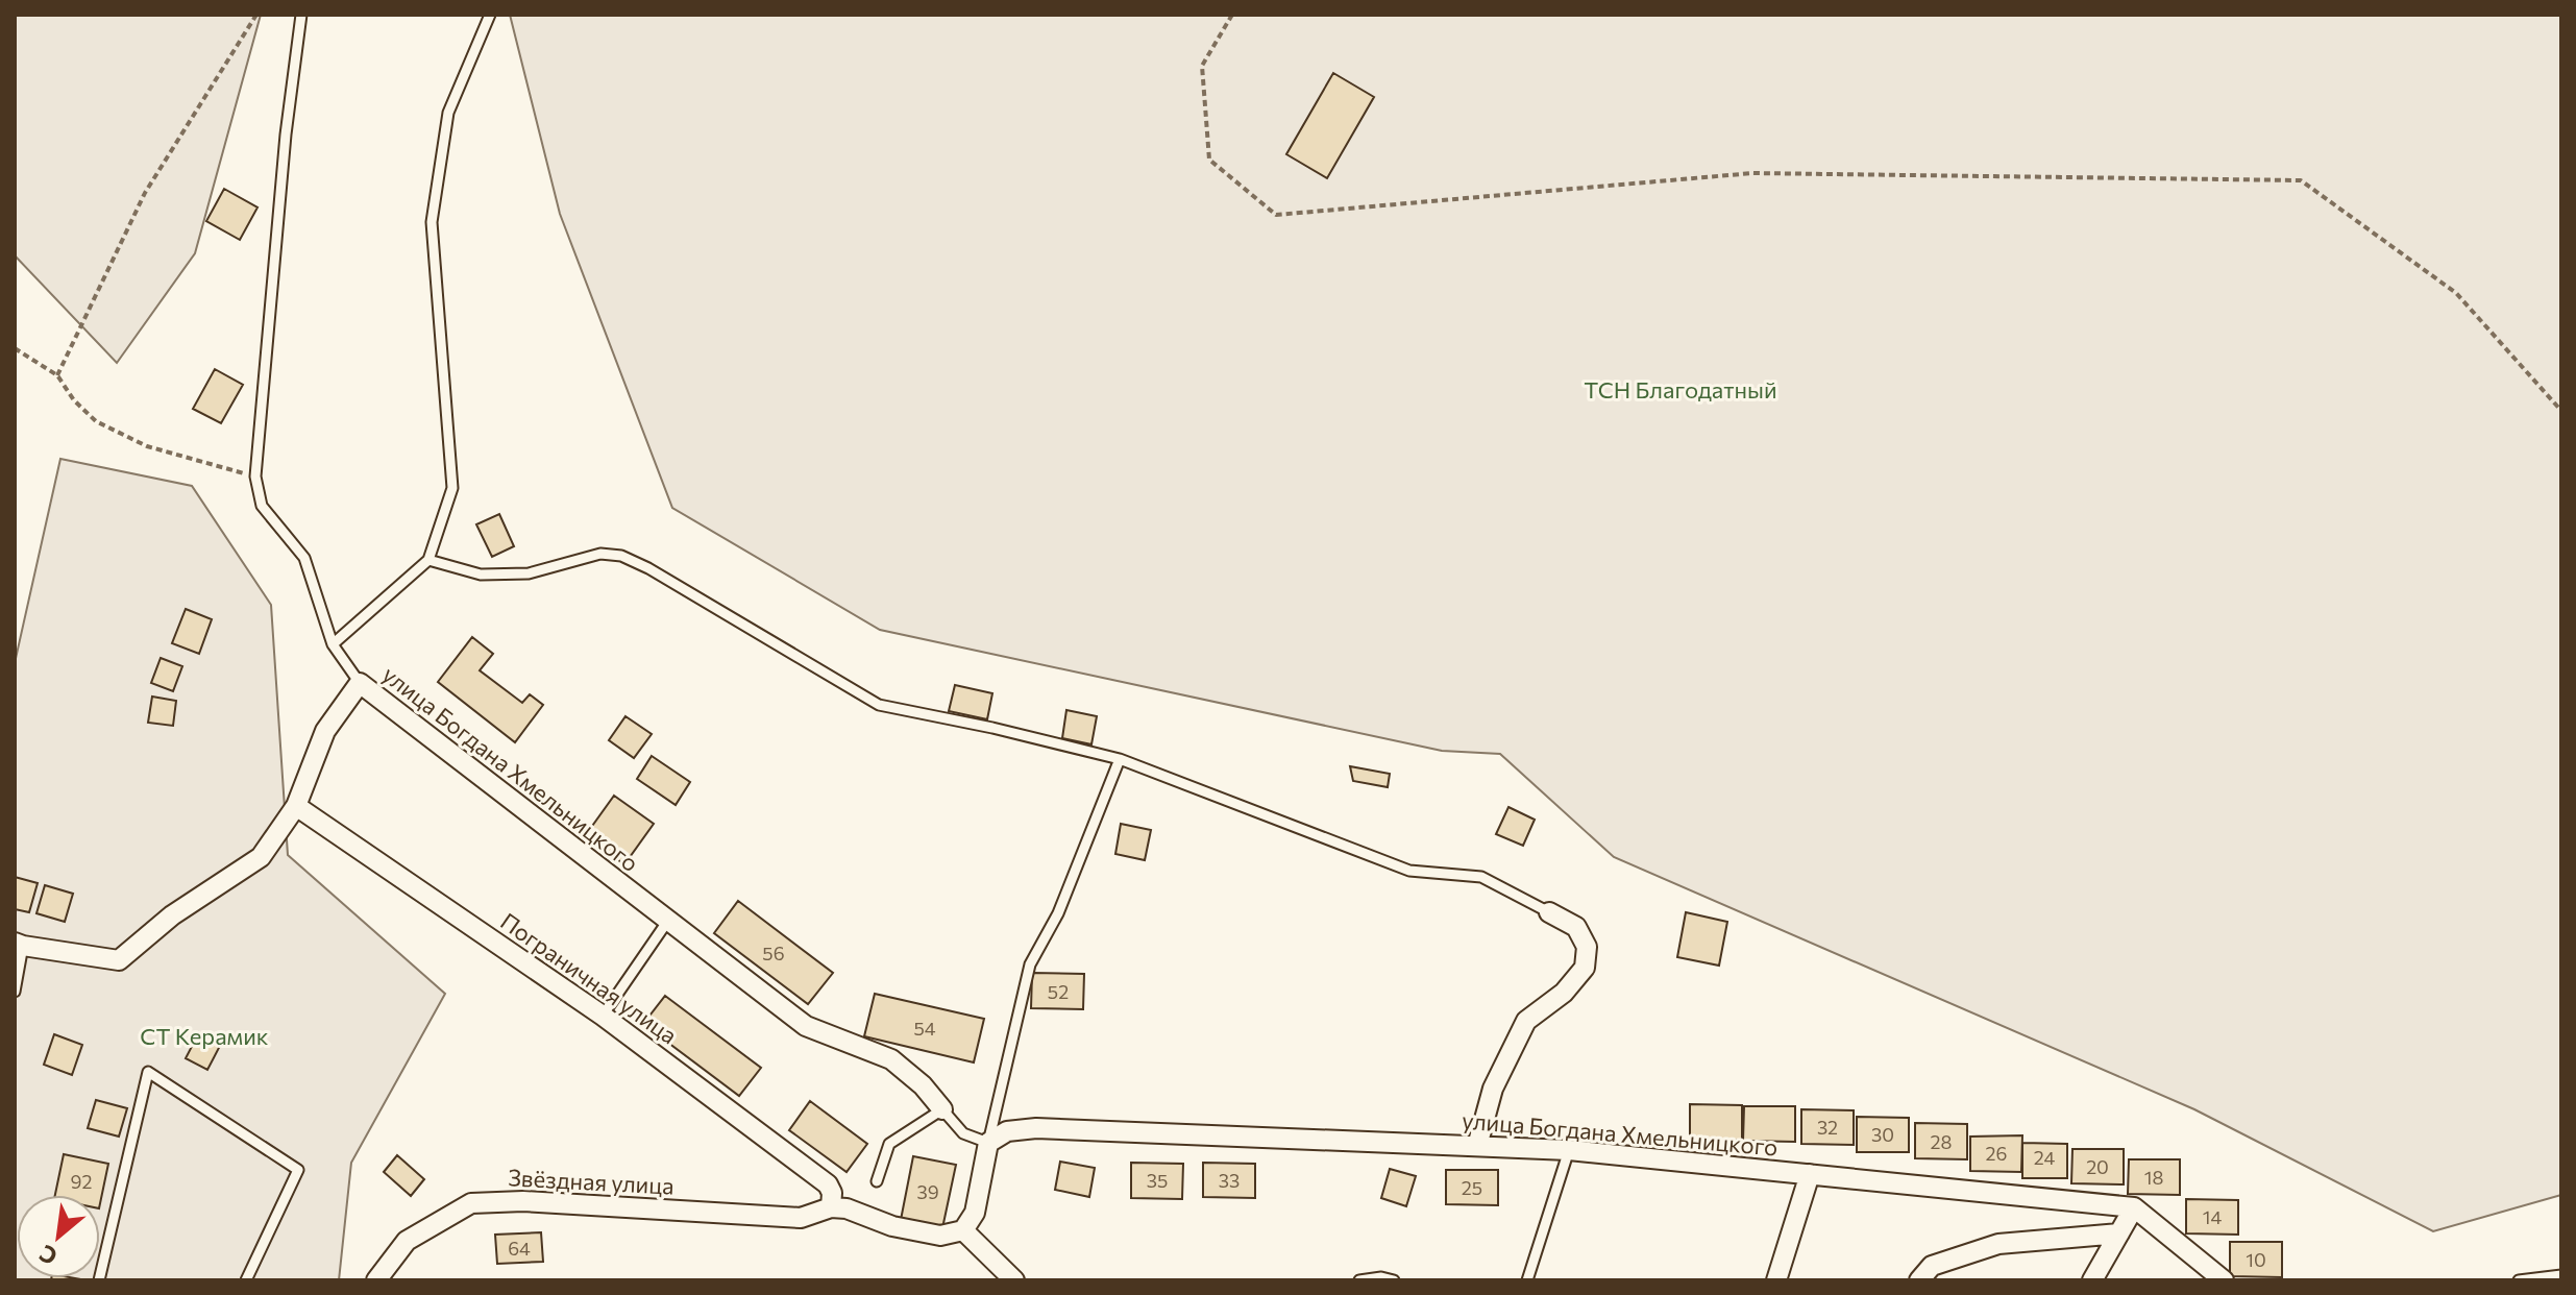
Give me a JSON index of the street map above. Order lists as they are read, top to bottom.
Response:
{
  "streets": {
    "street": ["улица Богдана Хмельницкого", "Пограничная улица", "Звёздная улица"]
  },
  "crossings": [
    ["улица Богдана Хмельницкого", "Пограничная улица"],
    ["Пограничная улица", "Звёздная улица"]
  ],
  "parks": ["ТСН Благодатный", "СТ Керамик"],
  "house_numbers": [
    "56",
    "52",
    "54",
    "32",
    "30",
    "28",
    "26",
    "24",
    "20",
    "18",
    "35",
    "33",
    "92",
    "25",
    "39",
    "14",
    "64",
    "10"
  ],
  "north": "bottom left"
}
